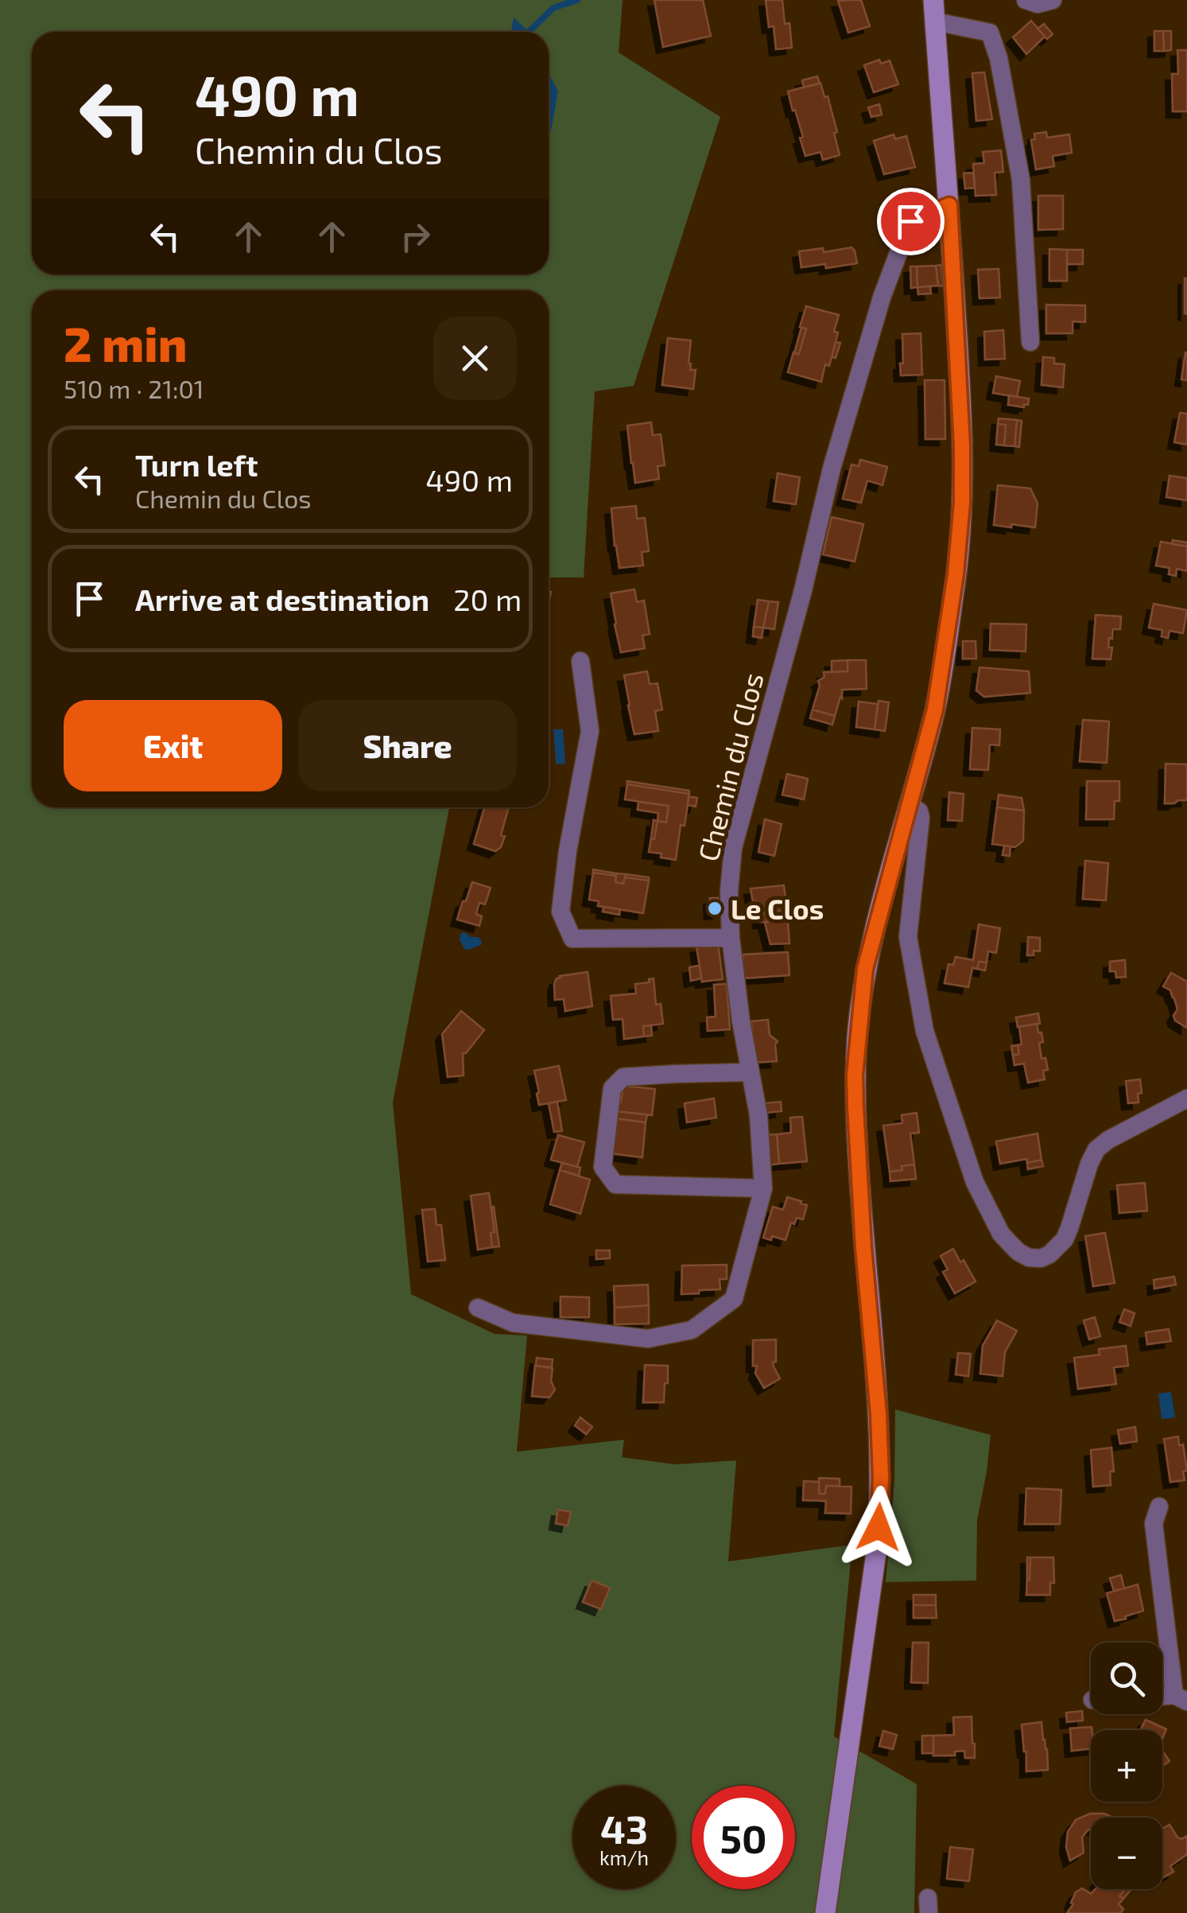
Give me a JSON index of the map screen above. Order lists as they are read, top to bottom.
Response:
{
  "streets": {
    "street": ["Chemin du Clos"]
  },
  "places": ["Le Clos"],
  "page": {
    "turn": ["490 m", "Chemin du Clos"],
    "heading": ["2 min", "510 m · 21:01"],
    "list": [
      {
        "name": "Turn left",
        "note": "Chemin du Clos",
        "value": "490 m"
      },
      {
        "name": "Arrive at destination",
        "value": "20 m"
      }
    ],
    "buttons": ["Exit", "Share"],
    "map_buttons": ["+", "−"],
    "speed": "43 km/h",
    "limit": "50"
  }
}
